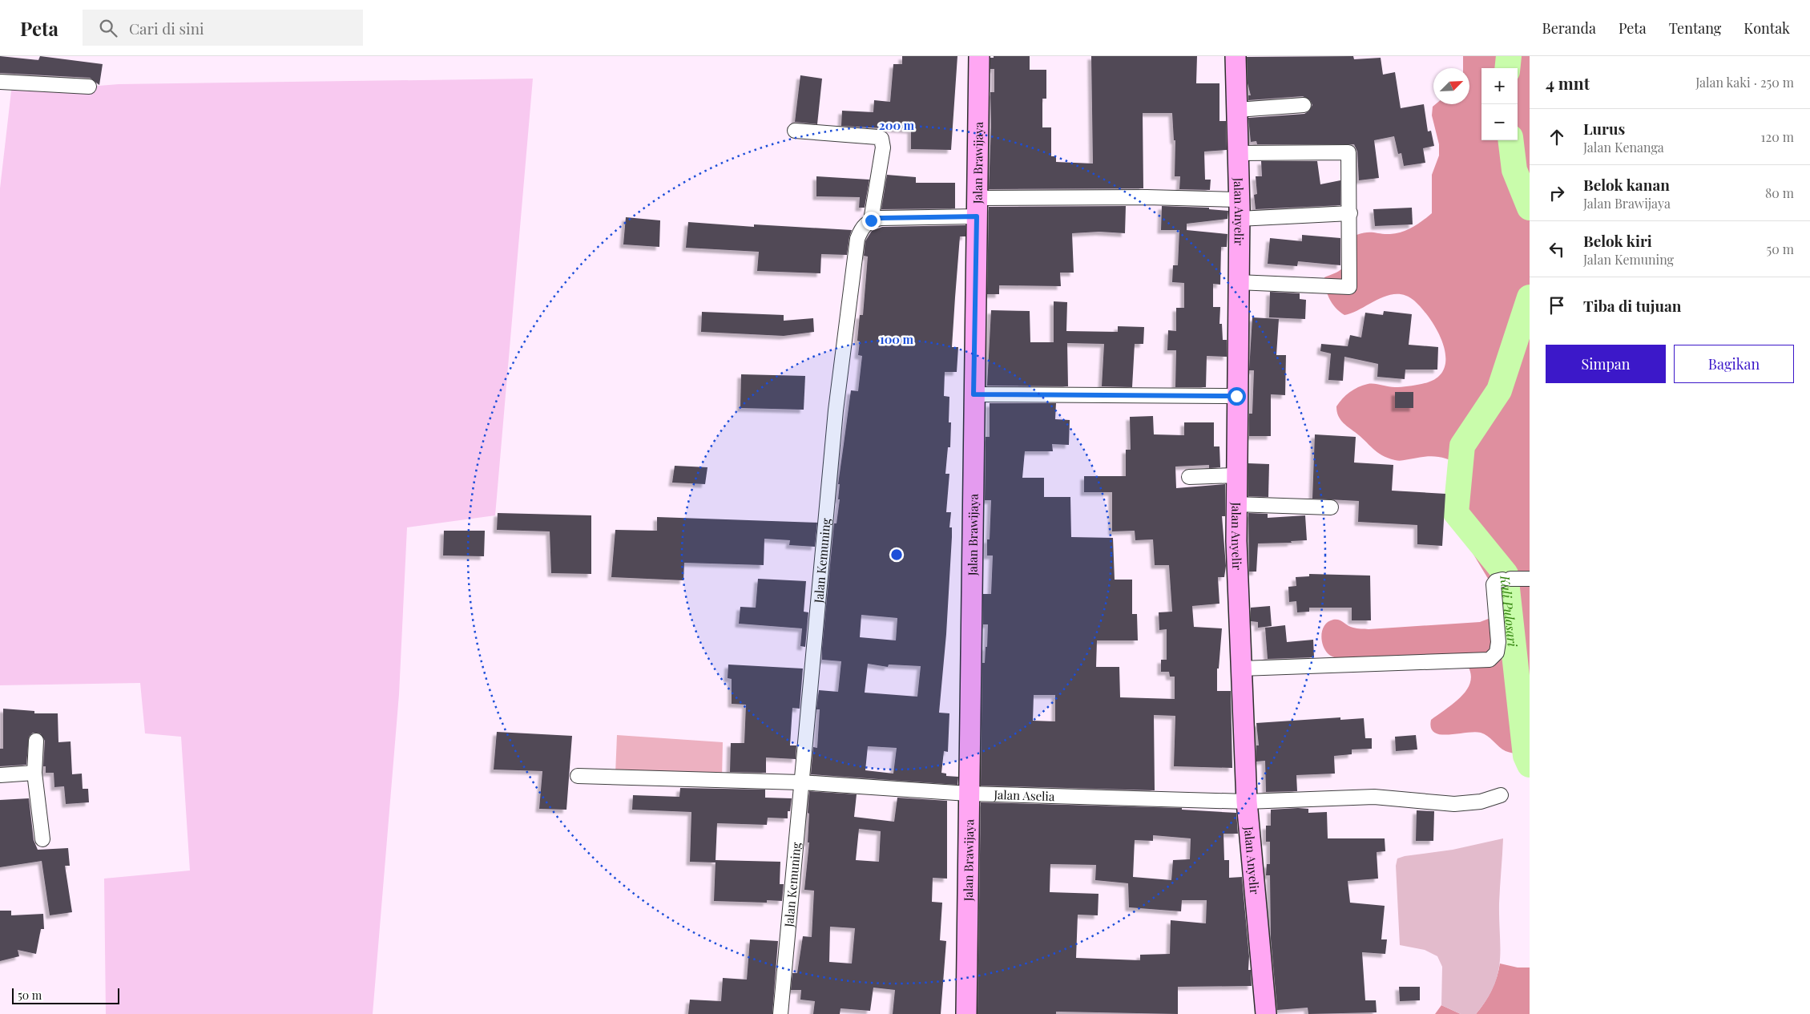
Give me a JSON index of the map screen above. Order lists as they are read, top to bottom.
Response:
{
  "streets": {
    "street": [
      "Jalan Brawijaya",
      "Jalan Anyelir",
      "Jalan Kemuning",
      "Jalan Aselia"
    ]
  },
  "crossings": [
    ["Jalan Brawijaya", "Jalan Aselia"],
    ["Jalan Anyelir", "Jalan Aselia"],
    ["Jalan Kemuning", "Jalan Aselia"]
  ],
  "water": ["Kali Pulosari"],
  "scale_bar": "50 m",
  "north": "top right",
  "page": {
    "header": "Peta",
    "search": "Cari di sini",
    "nav": [
      "Beranda",
      "Peta",
      "Tentang",
      "Kontak"
    ],
    "heading": ["4 mnt", "Jalan kaki · 250 m"],
    "map_buttons": ["+", "−"],
    "list": [
      ["Lurus", "Jalan Kenanga", "120 m"],
      ["Belok kanan", "Jalan Brawijaya", "80 m"],
      ["Belok kiri", "Jalan Kemuning", "50 m"],
      "Tiba di tujuan"
    ],
    "buttons": ["Simpan", "Bagikan"],
    "scale": "50 m"
  },
  "rings": ["200 m", "100 m"]
}
